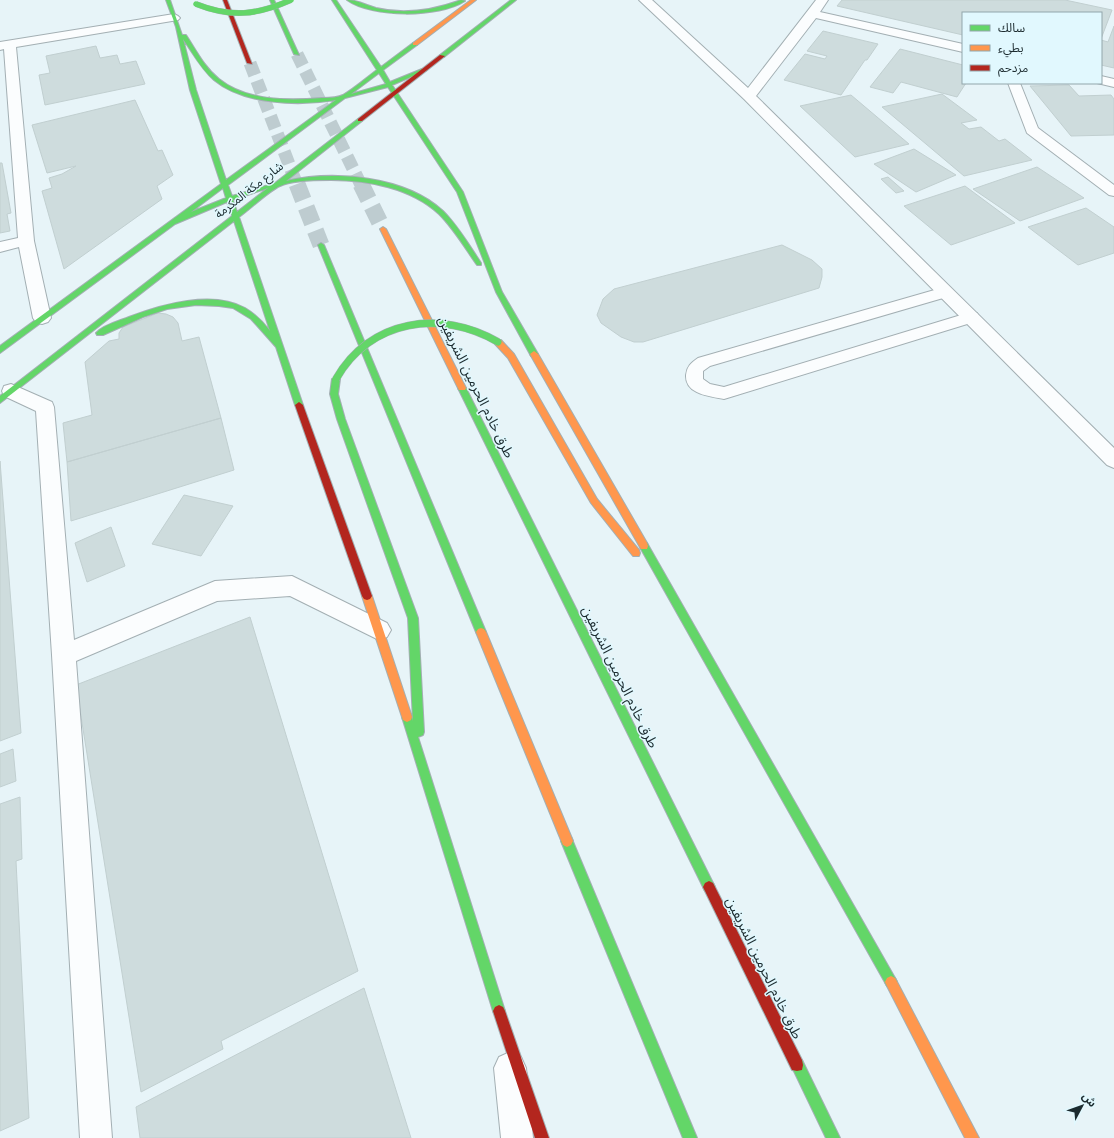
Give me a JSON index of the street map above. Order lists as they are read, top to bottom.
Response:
{
  "streets": {
    "main road": ["شارع مكة المكرمة", "طرق خادم الحرمين الشريفين"]
  },
  "legend": ["سالك", "بطيء", "مزدحم"],
  "north": "top right"
}
